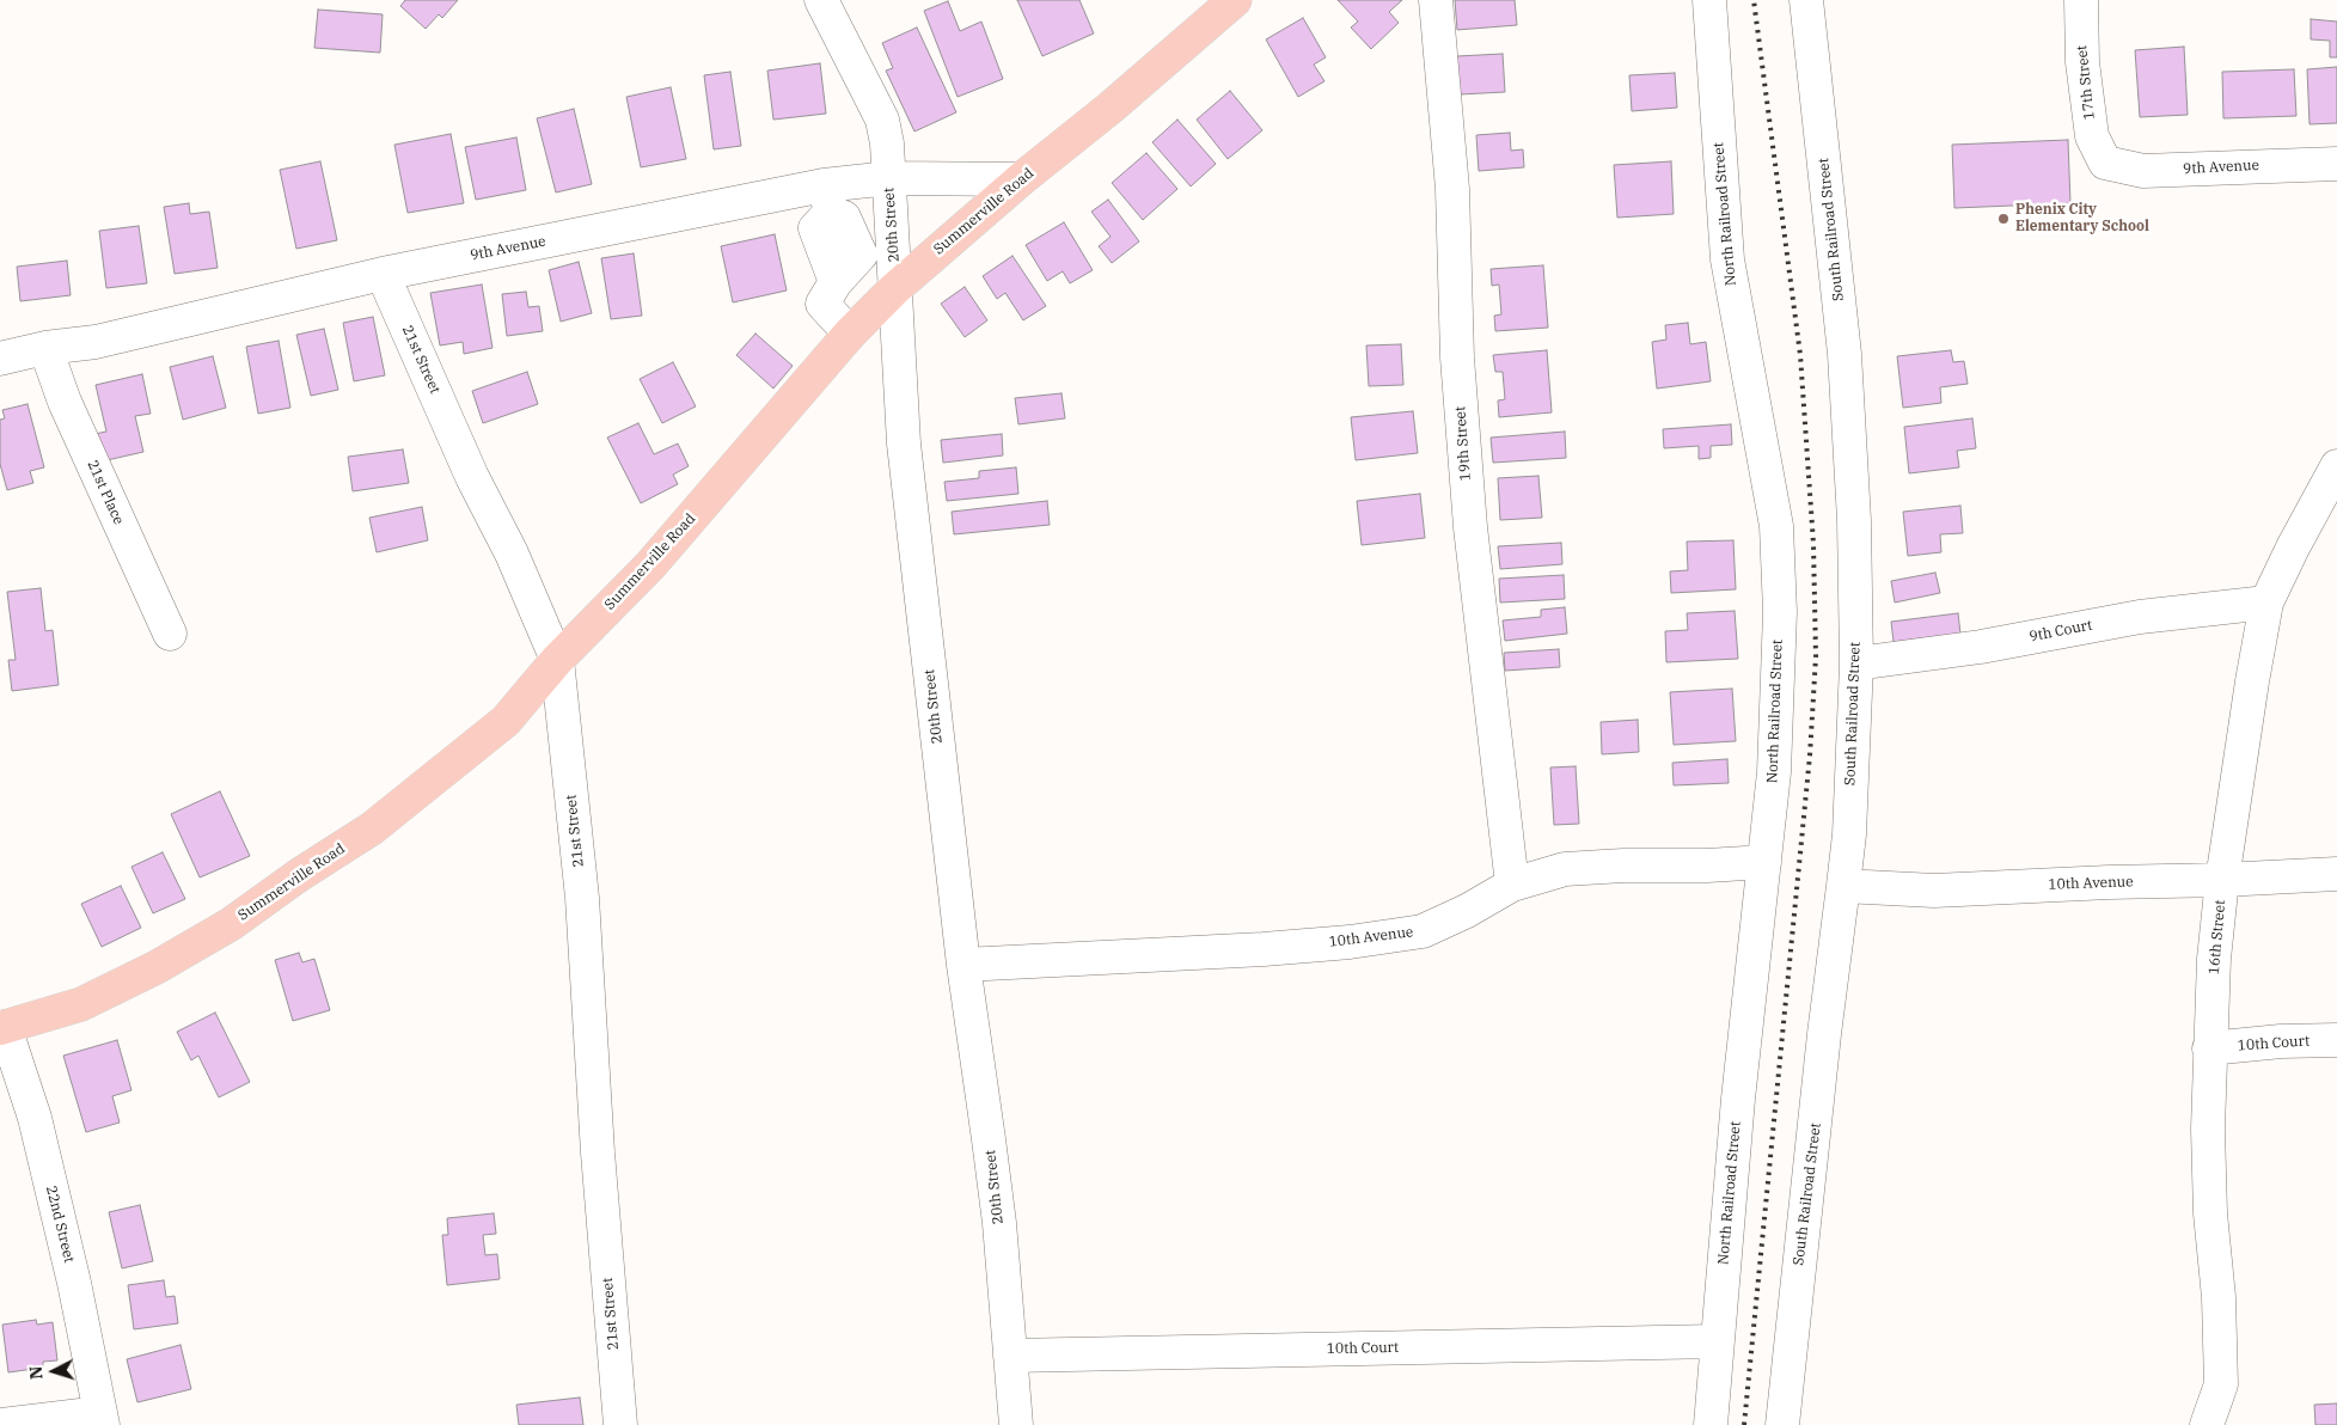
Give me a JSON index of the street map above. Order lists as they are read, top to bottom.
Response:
{
  "streets": {
    "main road": ["Summerville Road"],
    "street": [
      "17th Street",
      "9th Avenue",
      "North Railroad Street",
      "20th Street",
      "South Railroad Street",
      "21st Street",
      "19th Street",
      "21st Place",
      "9th Court",
      "10th Avenue",
      "16th Street",
      "10th Court",
      "22nd Street"
    ]
  },
  "crossings": [
    ["17th Street", "9th Avenue"],
    ["9th Avenue", "Summerville Road"],
    ["9th Avenue", "20th Street"],
    ["9th Avenue", "21st Street"],
    ["9th Avenue", "21st Place"],
    ["Summerville Road", "20th Street"],
    ["Summerville Road", "21st Street"],
    ["Summerville Road", "22nd Street"],
    ["North Railroad Street", "10th Avenue"],
    ["North Railroad Street", "10th Court"],
    ["20th Street", "10th Avenue"],
    ["20th Street", "10th Court"],
    ["South Railroad Street", "9th Court"],
    ["South Railroad Street", "10th Avenue"],
    ["19th Street", "10th Avenue"],
    ["9th Court", "16th Street"],
    ["10th Avenue", "16th Street"],
    ["16th Street", "10th Court"]
  ],
  "places": ["Phenix City Elementary School"],
  "north": "left"
}
